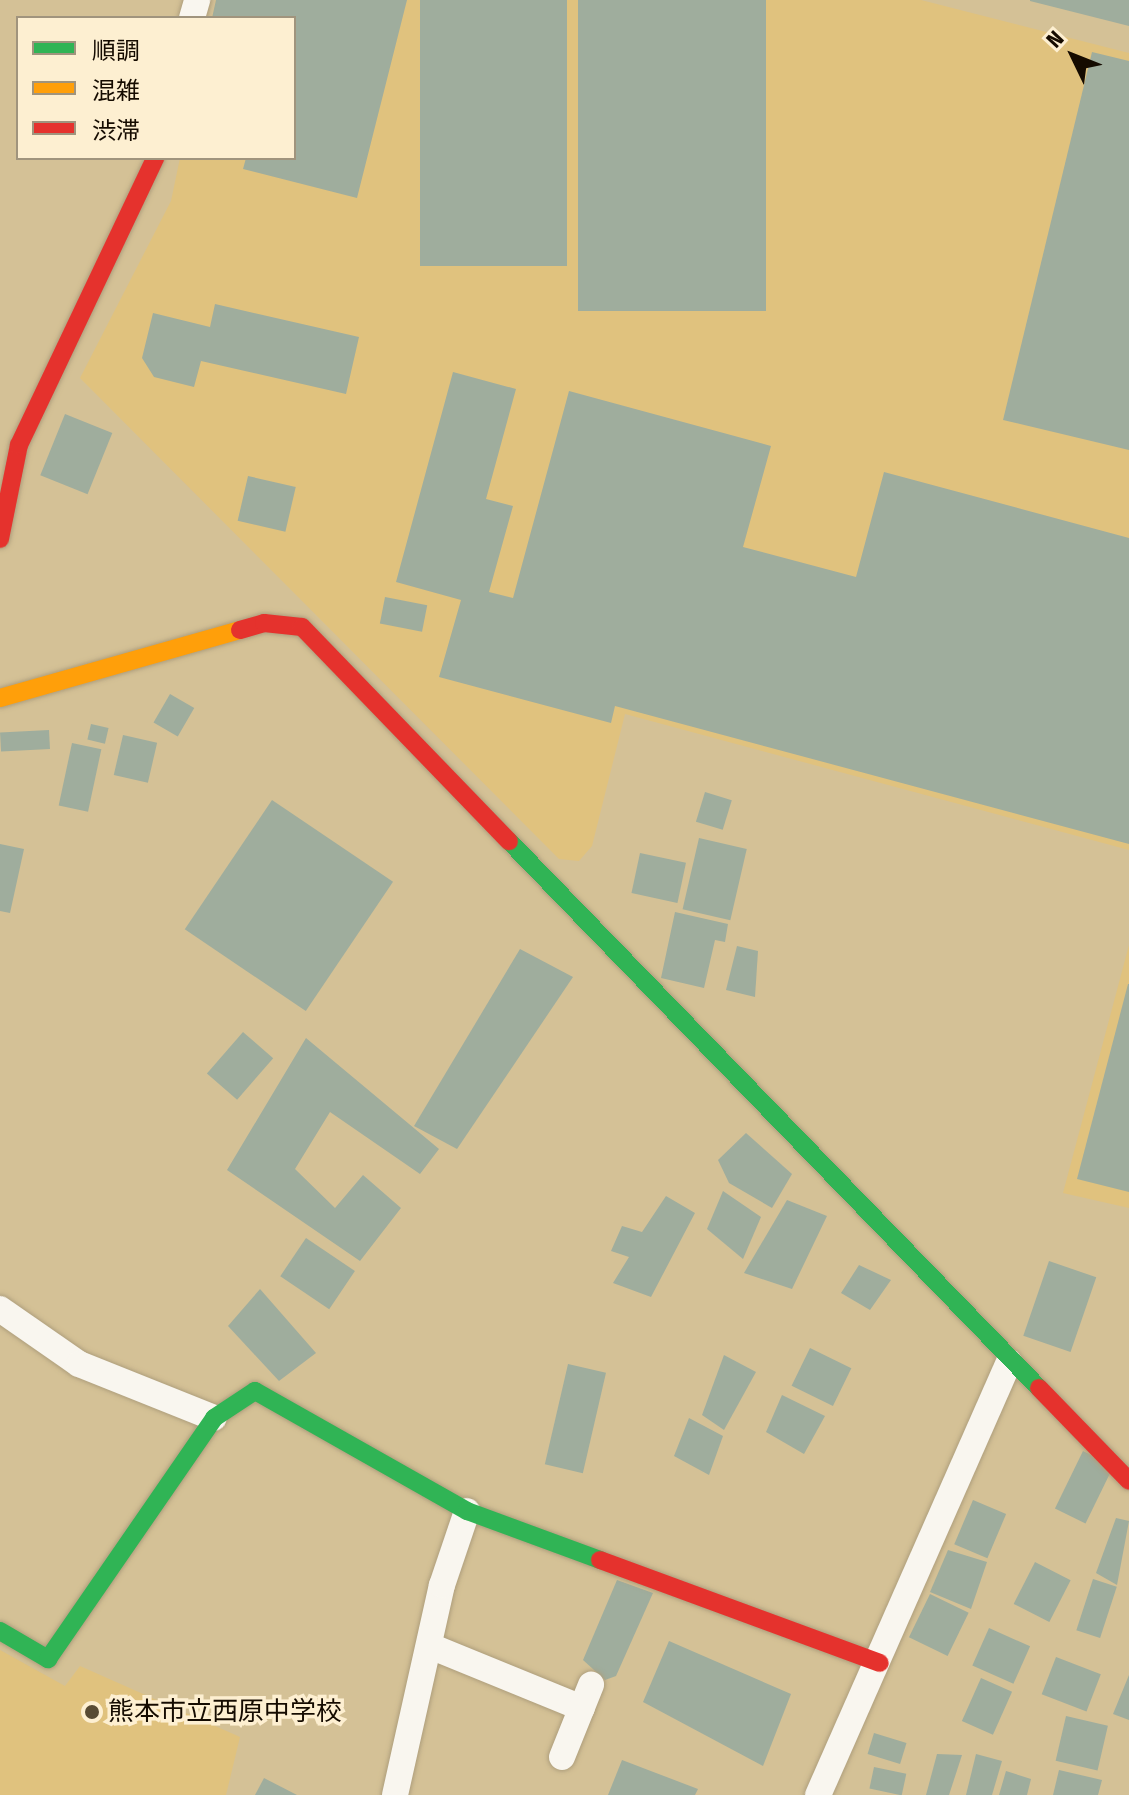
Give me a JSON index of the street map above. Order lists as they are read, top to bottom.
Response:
{
  "places": ["熊本市立西原中学校"],
  "legend": ["順調", "混雑", "渋滞"],
  "north": "top left"
}
